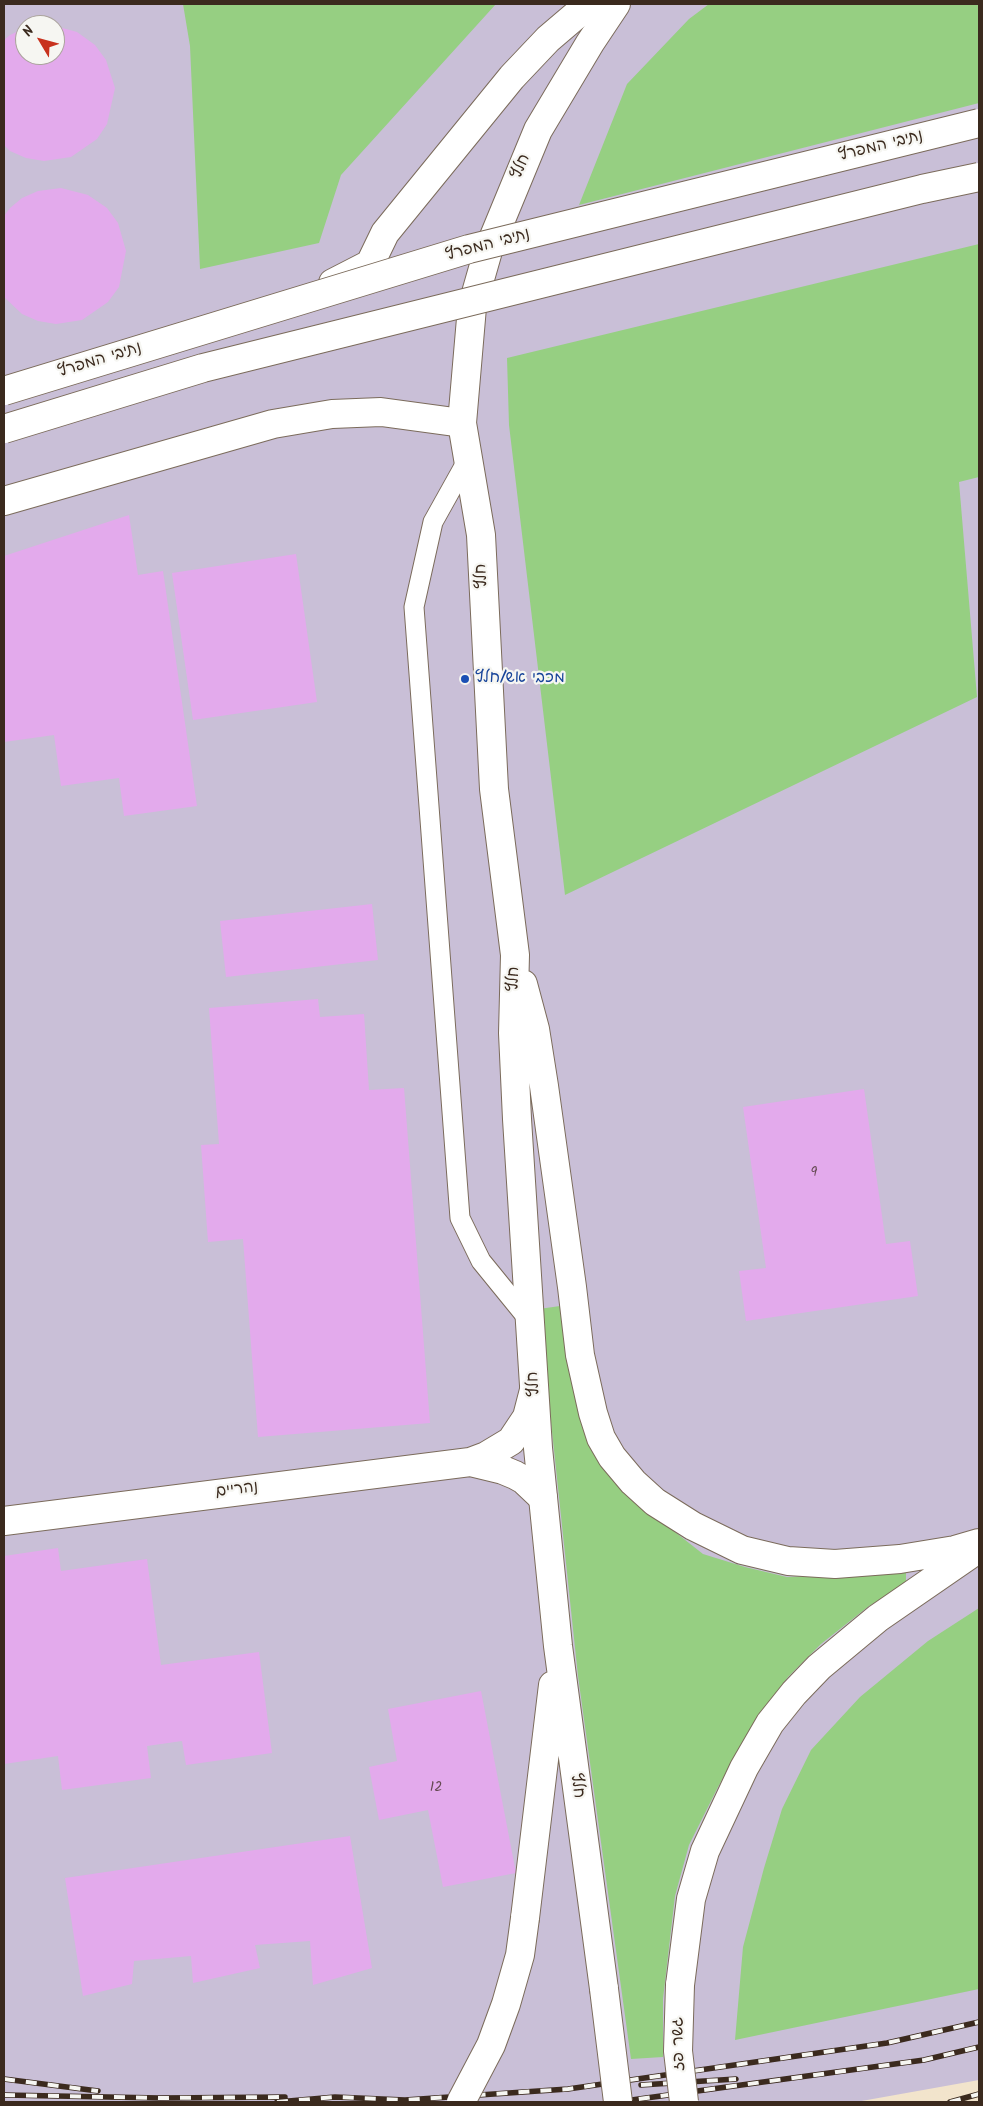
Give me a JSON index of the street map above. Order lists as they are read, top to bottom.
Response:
{
  "streets": {
    "main road": [
      "נתיבי המפרץ",
      "חלץ",
      "נהריים",
      "גשר פז"
    ]
  },
  "places": ["מכבי אש/חלץ"],
  "house_numbers": ["9", "12"],
  "north": "top left"
}
